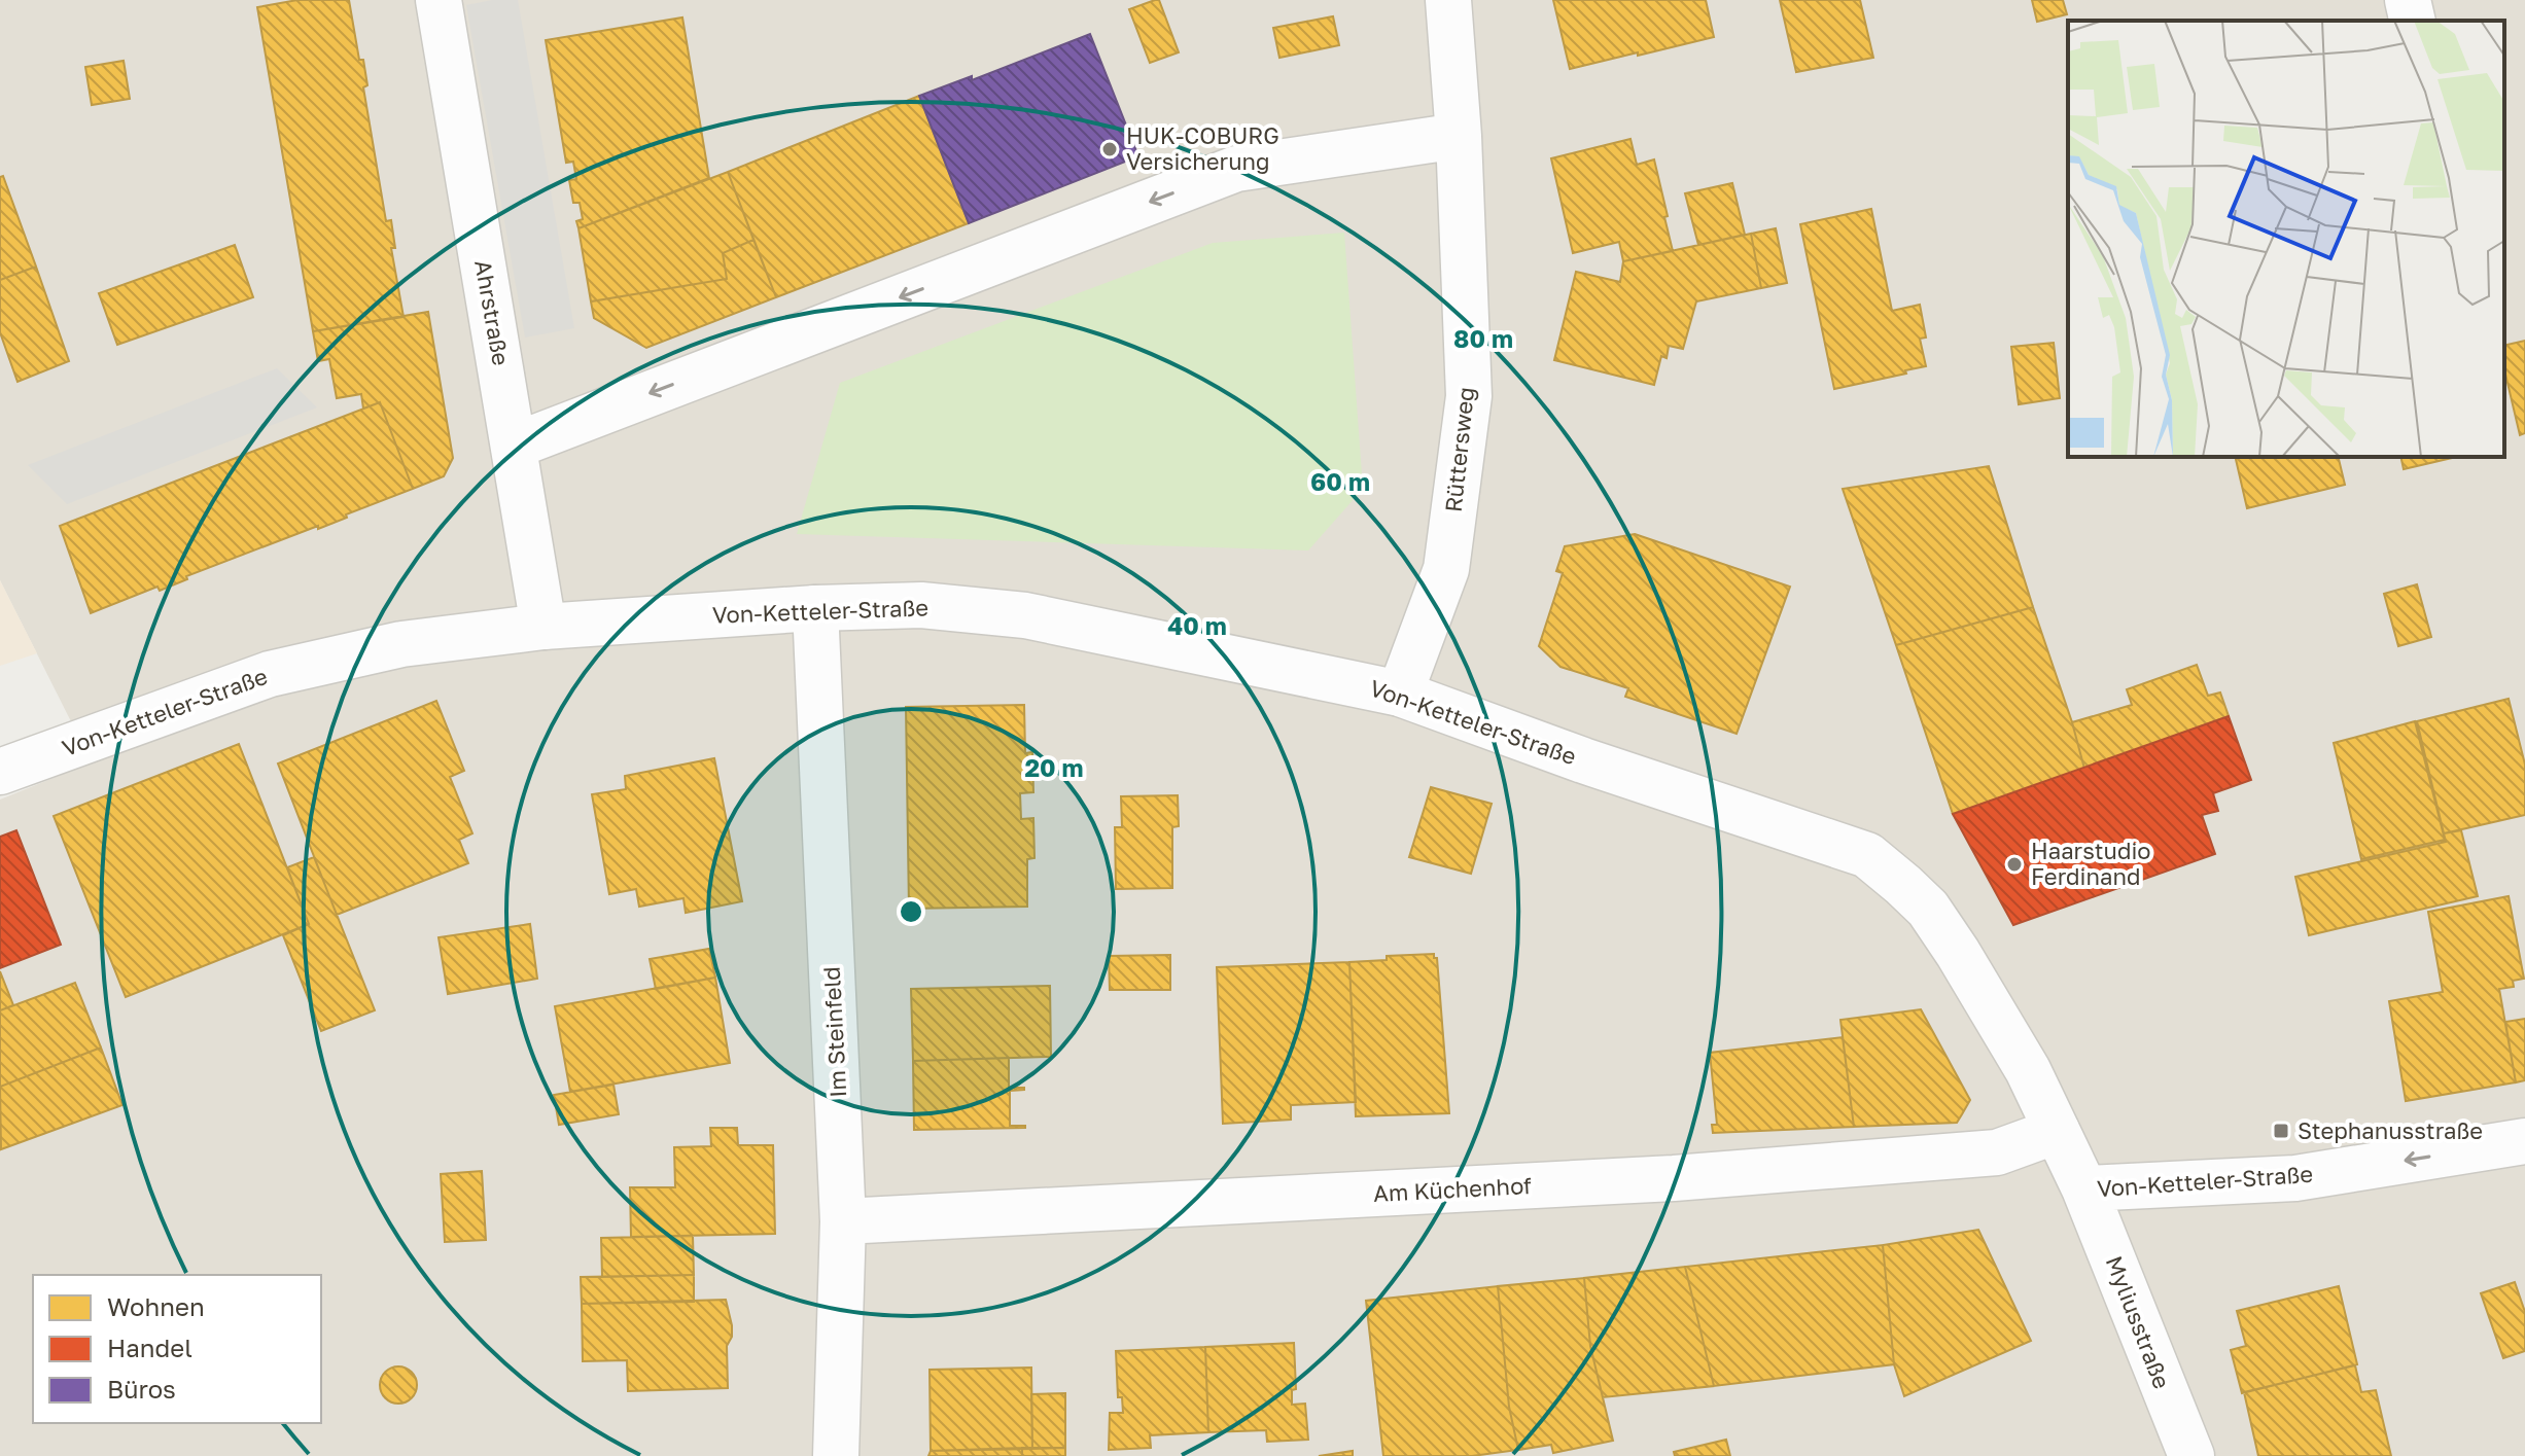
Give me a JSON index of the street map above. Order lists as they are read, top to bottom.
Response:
{
  "streets": {
    "street": [
      "Ahrstraße",
      "Rüttersweg",
      "Von-Ketteler-Straße",
      "Im Steinfeld",
      "Am Küchenhof",
      "Myliusstraße"
    ]
  },
  "crossings": [
    ["Ahrstraße", "Von-Ketteler-Straße"],
    ["Rüttersweg", "Von-Ketteler-Straße"],
    ["Von-Ketteler-Straße", "Im Steinfeld"],
    ["Von-Ketteler-Straße", "Am Küchenhof"],
    ["Von-Ketteler-Straße", "Myliusstraße"],
    ["Im Steinfeld", "Am Küchenhof"]
  ],
  "places": {
    "other": ["HUK-COBURG Versicherung", "Haarstudio Ferdinand"],
    "transit": ["Stephanusstraße"]
  },
  "legend": ["Wohnen", "Handel", "Büros"],
  "rings": [
    "80 m",
    "60 m",
    "40 m",
    "20 m"
  ]
}
